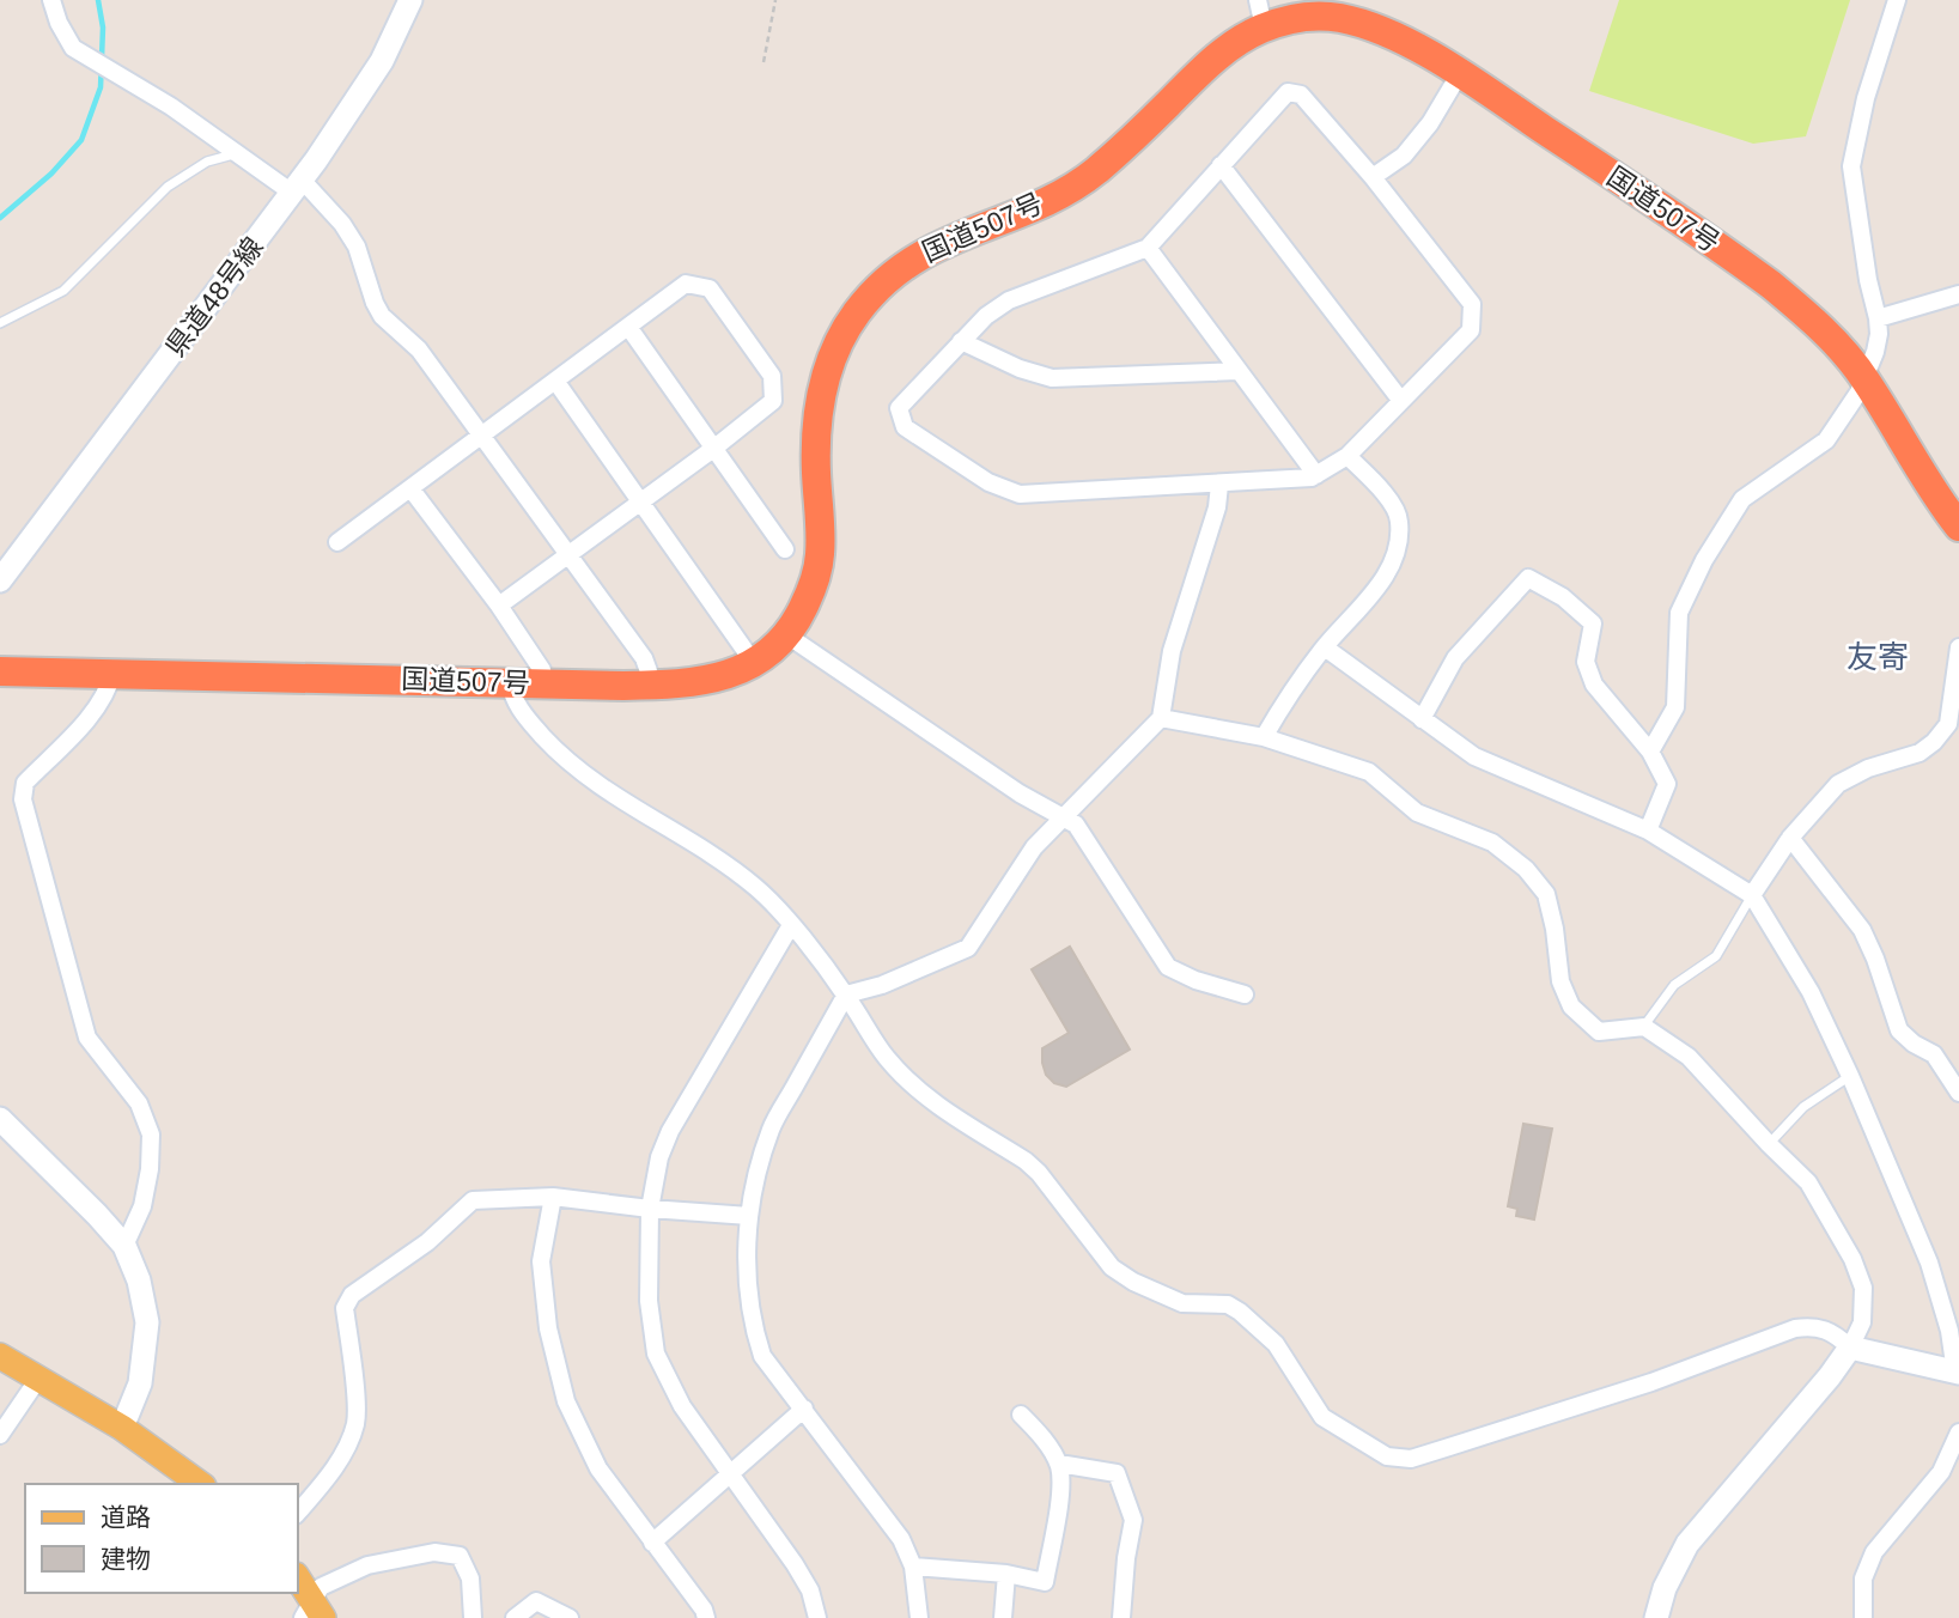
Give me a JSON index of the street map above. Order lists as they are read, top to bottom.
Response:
{
  "streets": {
    "highway": ["国道507号"],
    "street": ["県道48号線"]
  },
  "districts": ["友寄"],
  "legend": ["道路", "建物"]
}
